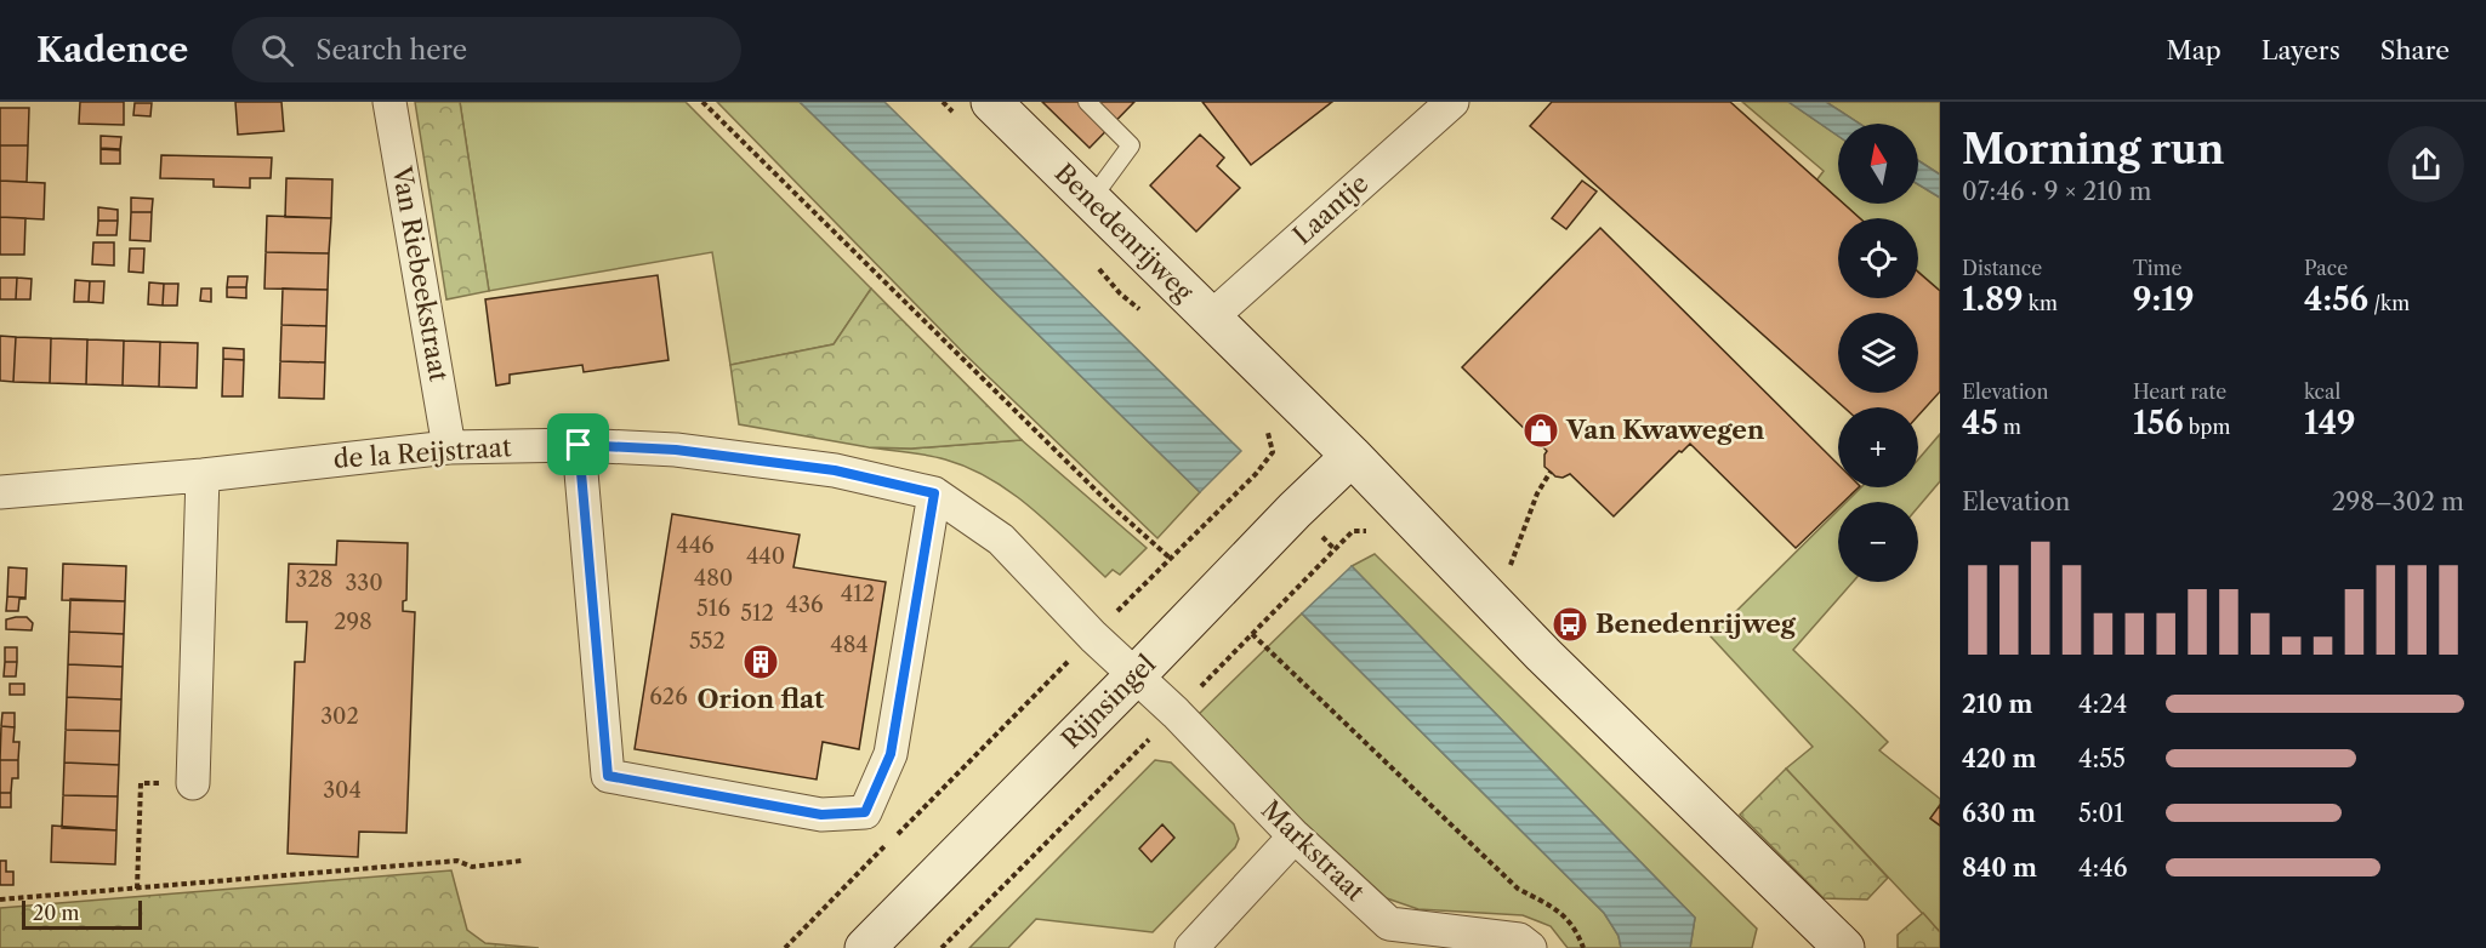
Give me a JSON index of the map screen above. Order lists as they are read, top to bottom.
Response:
{
  "streets": {
    "street": [
      "Laantje",
      "Benedenrijweg",
      "Van Riebeekstraat",
      "de la Reijstraat",
      "Rijnsingel",
      "Markstraat"
    ]
  },
  "crossings": [
    ["Laantje", "Benedenrijweg"],
    ["Benedenrijweg", "Rijnsingel"],
    ["Van Riebeekstraat", "de la Reijstraat"],
    ["de la Reijstraat", "Rijnsingel"],
    ["de la Reijstraat", "Markstraat"],
    ["Rijnsingel", "Markstraat"]
  ],
  "places": {
    "shop": ["Van Kwawegen"],
    "bus stop": ["Benedenrijweg"],
    "building": ["Orion flat"]
  },
  "house_numbers": [
    "446",
    "440",
    "480",
    "328",
    "330",
    "412",
    "436",
    "516",
    "512",
    "298",
    "552",
    "484",
    "626",
    "302",
    "304"
  ],
  "scale_bar": "20 m",
  "north": "top",
  "page": {
    "header": "Kadence",
    "search": "Search here",
    "nav": ["Map", "Layers", "Share"],
    "heading": ["Morning run", "07:46 · 9 × 210 m"],
    "map_buttons": ["+", "−"],
    "stats": [
      ["Distance", "1.89 km"],
      ["Time", "9:19"],
      ["Pace", "4:56 /km"],
      ["Elevation", "45 m"],
      ["Heart rate", "156 bpm"],
      ["kcal", "149"]
    ],
    "chart": ["Elevation", "298–302 m"],
    "list": [
      {
        "name": "210 m",
        "note": "4:24"
      },
      {
        "name": "420 m",
        "note": "4:55"
      },
      {
        "name": "630 m",
        "note": "5:01"
      },
      {
        "name": "840 m",
        "note": "4:46"
      }
    ],
    "scale": "20 m"
  }
}
